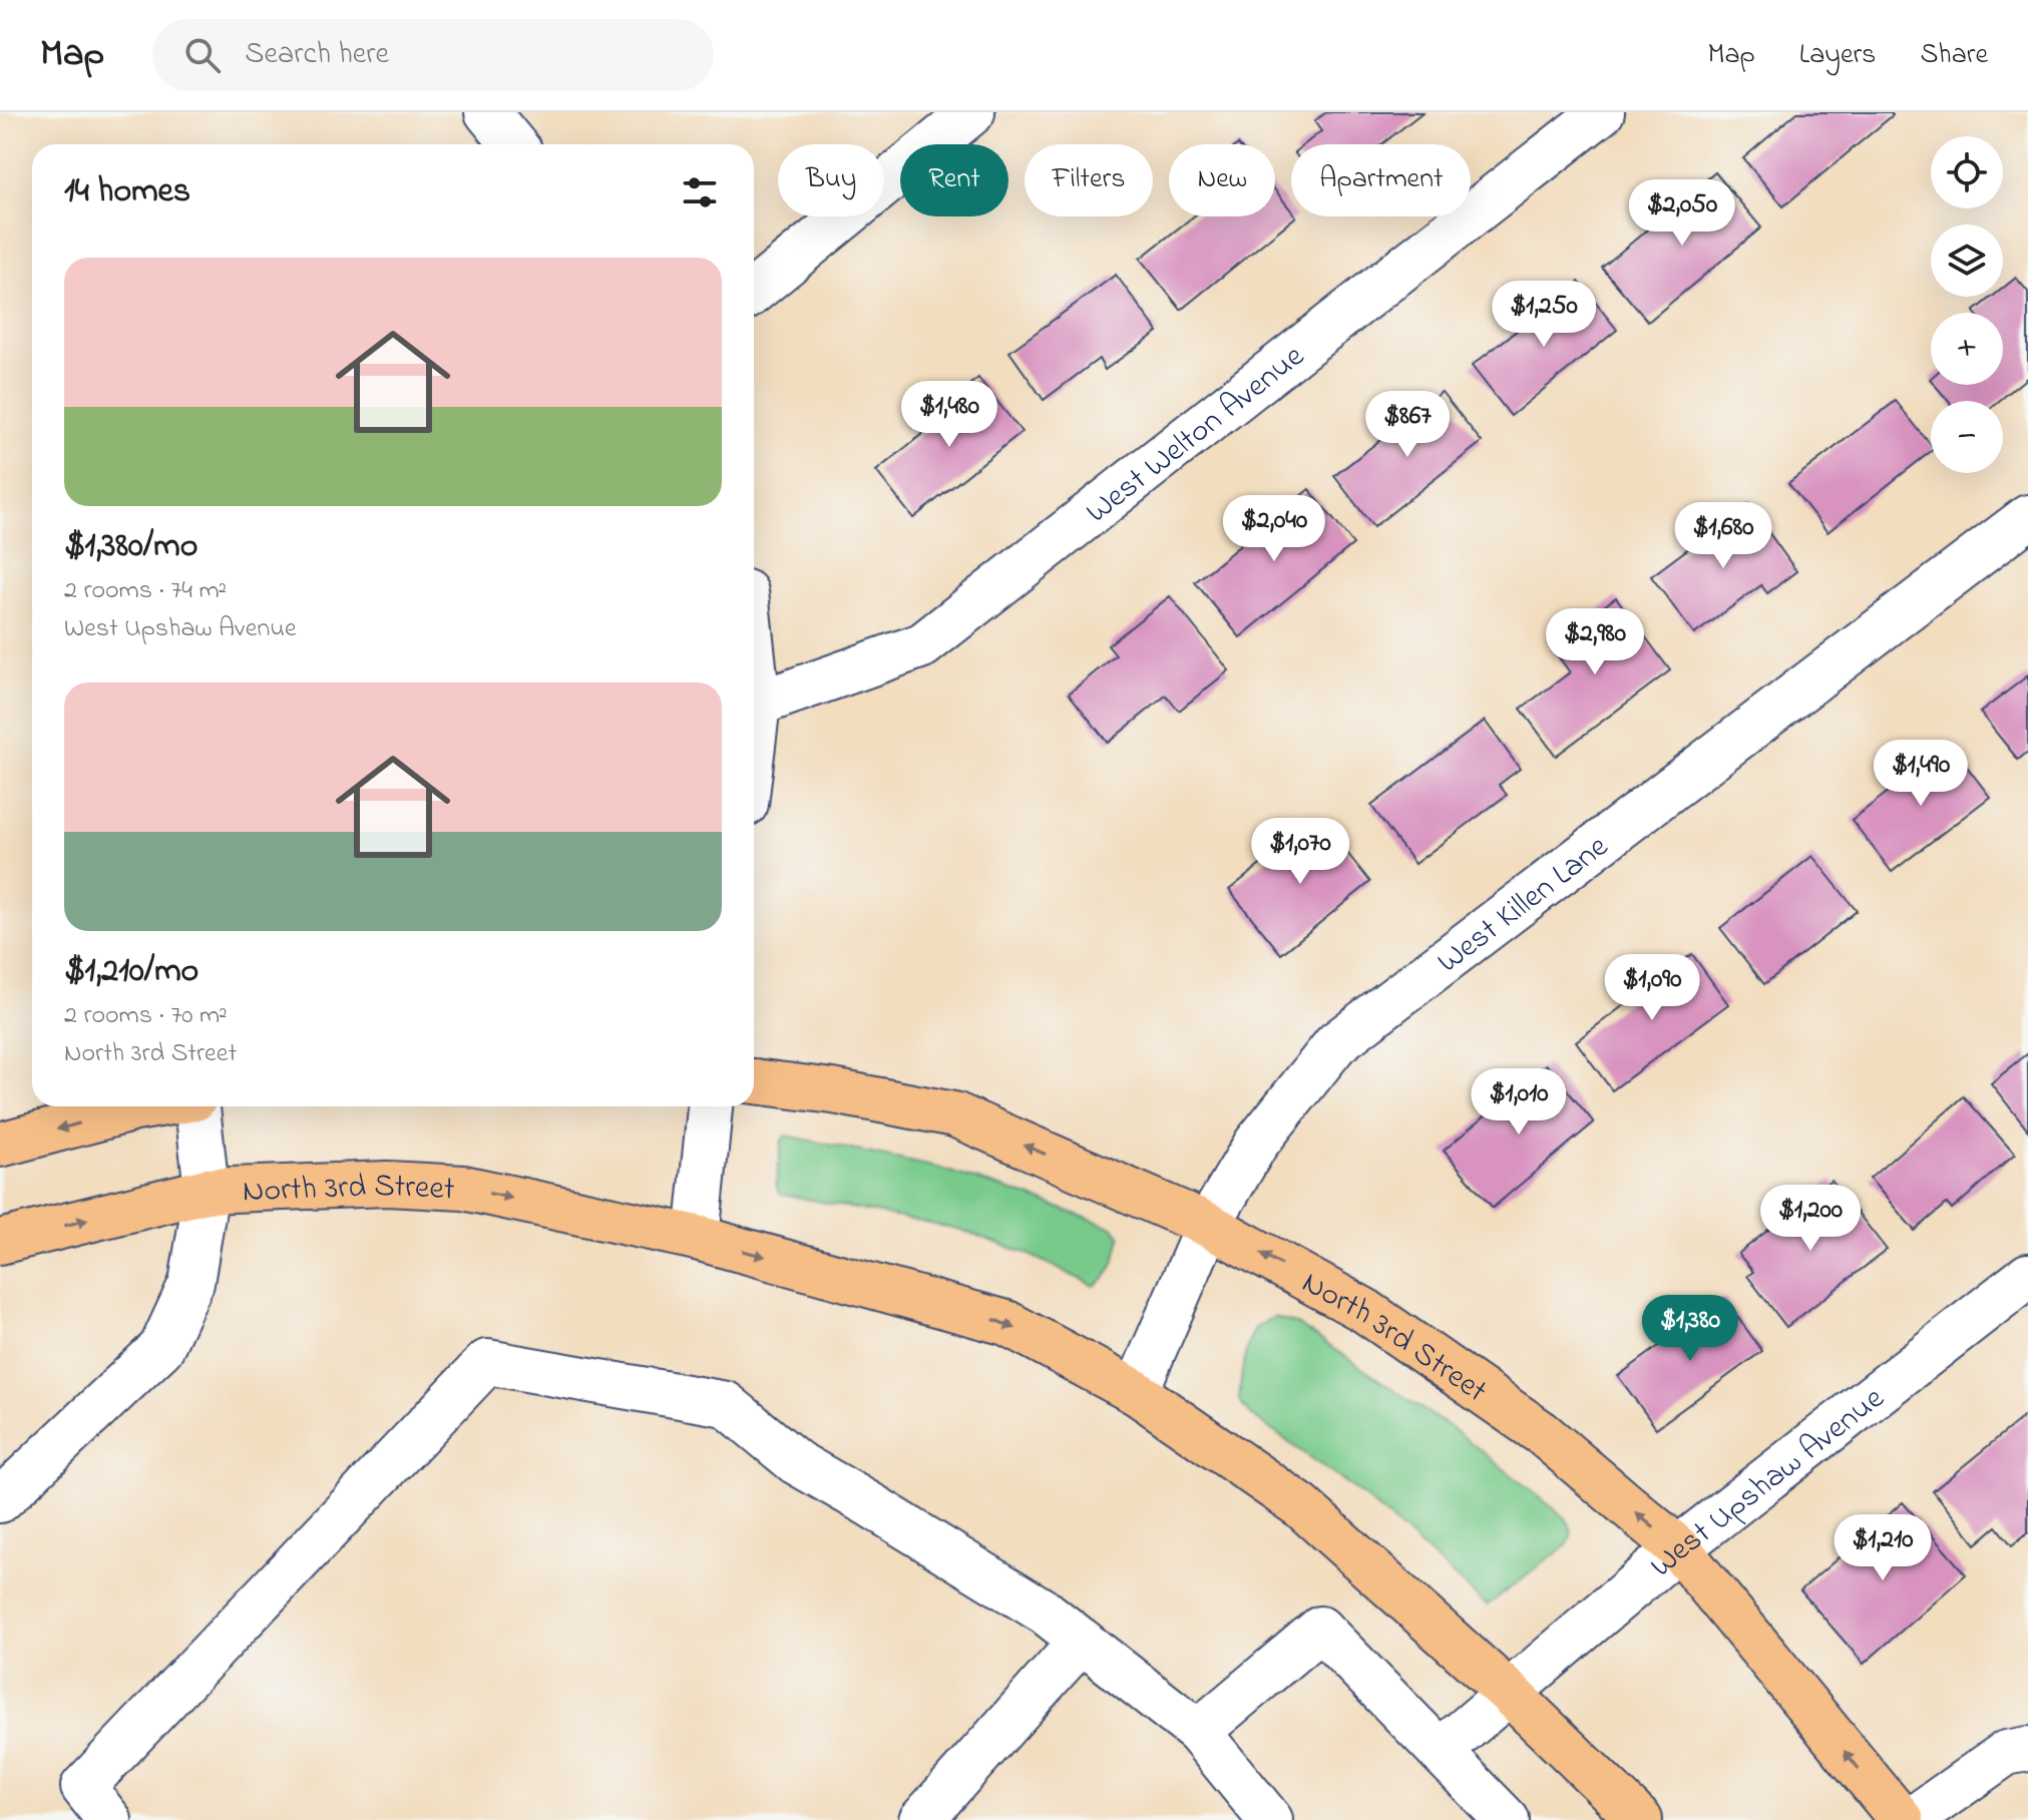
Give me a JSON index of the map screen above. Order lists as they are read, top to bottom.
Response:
{
  "streets": {
    "main road": ["North 3rd Street"],
    "street": ["West Welton Avenue", "West Killen Lane", "West Upshaw Avenue"]
  },
  "crossings": [
    ["West Killen Lane", "North 3rd Street"],
    ["North 3rd Street", "West Upshaw Avenue"]
  ],
  "page": {
    "header": "Map",
    "search": "Search here",
    "nav": ["Map", "Layers", "Share"],
    "map_buttons": ["+", "−"],
    "chip": [
      "Buy",
      "Rent",
      "Filters",
      "New",
      "Apartment"
    ],
    "heading": "14 homes",
    "price": [
      "$2,050",
      "$1,250",
      "$1,480",
      "$867",
      "$2,040",
      "$1,680",
      "$2,980",
      "$1,490",
      "$1,070",
      "$1,090",
      "$1,010",
      "$1,200",
      "$1,380",
      "$1,210"
    ],
    "list": [
      {
        "name": "$1,380/mo",
        "note": "2 rooms · 74 m² · West Upshaw Avenue"
      },
      {
        "name": "$1,210/mo",
        "note": "2 rooms · 70 m² · North 3rd Street"
      }
    ]
  }
}
